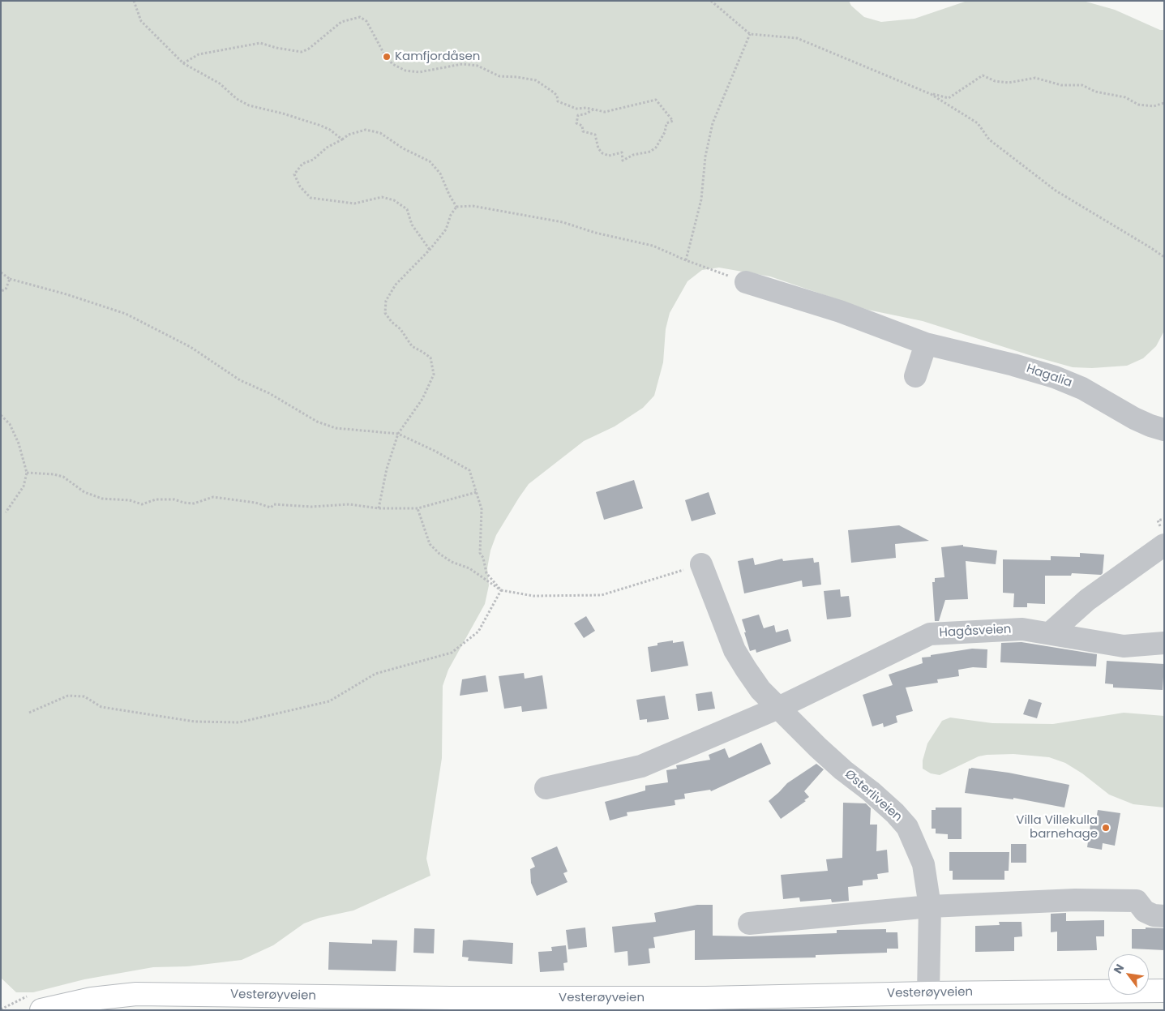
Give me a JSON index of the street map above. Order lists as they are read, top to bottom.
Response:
{
  "streets": {
    "main road": ["Vesterøyveien"],
    "street": ["Hagalia", "Hagåsveien", "Østerliveien"]
  },
  "crossings": [
    ["Hagåsveien", "Østerliveien"],
    ["Østerliveien", "Vesterøyveien"]
  ],
  "places": ["Kamfjordåsen", "Villa Villekulla barnehage"],
  "north": "top left"
}
